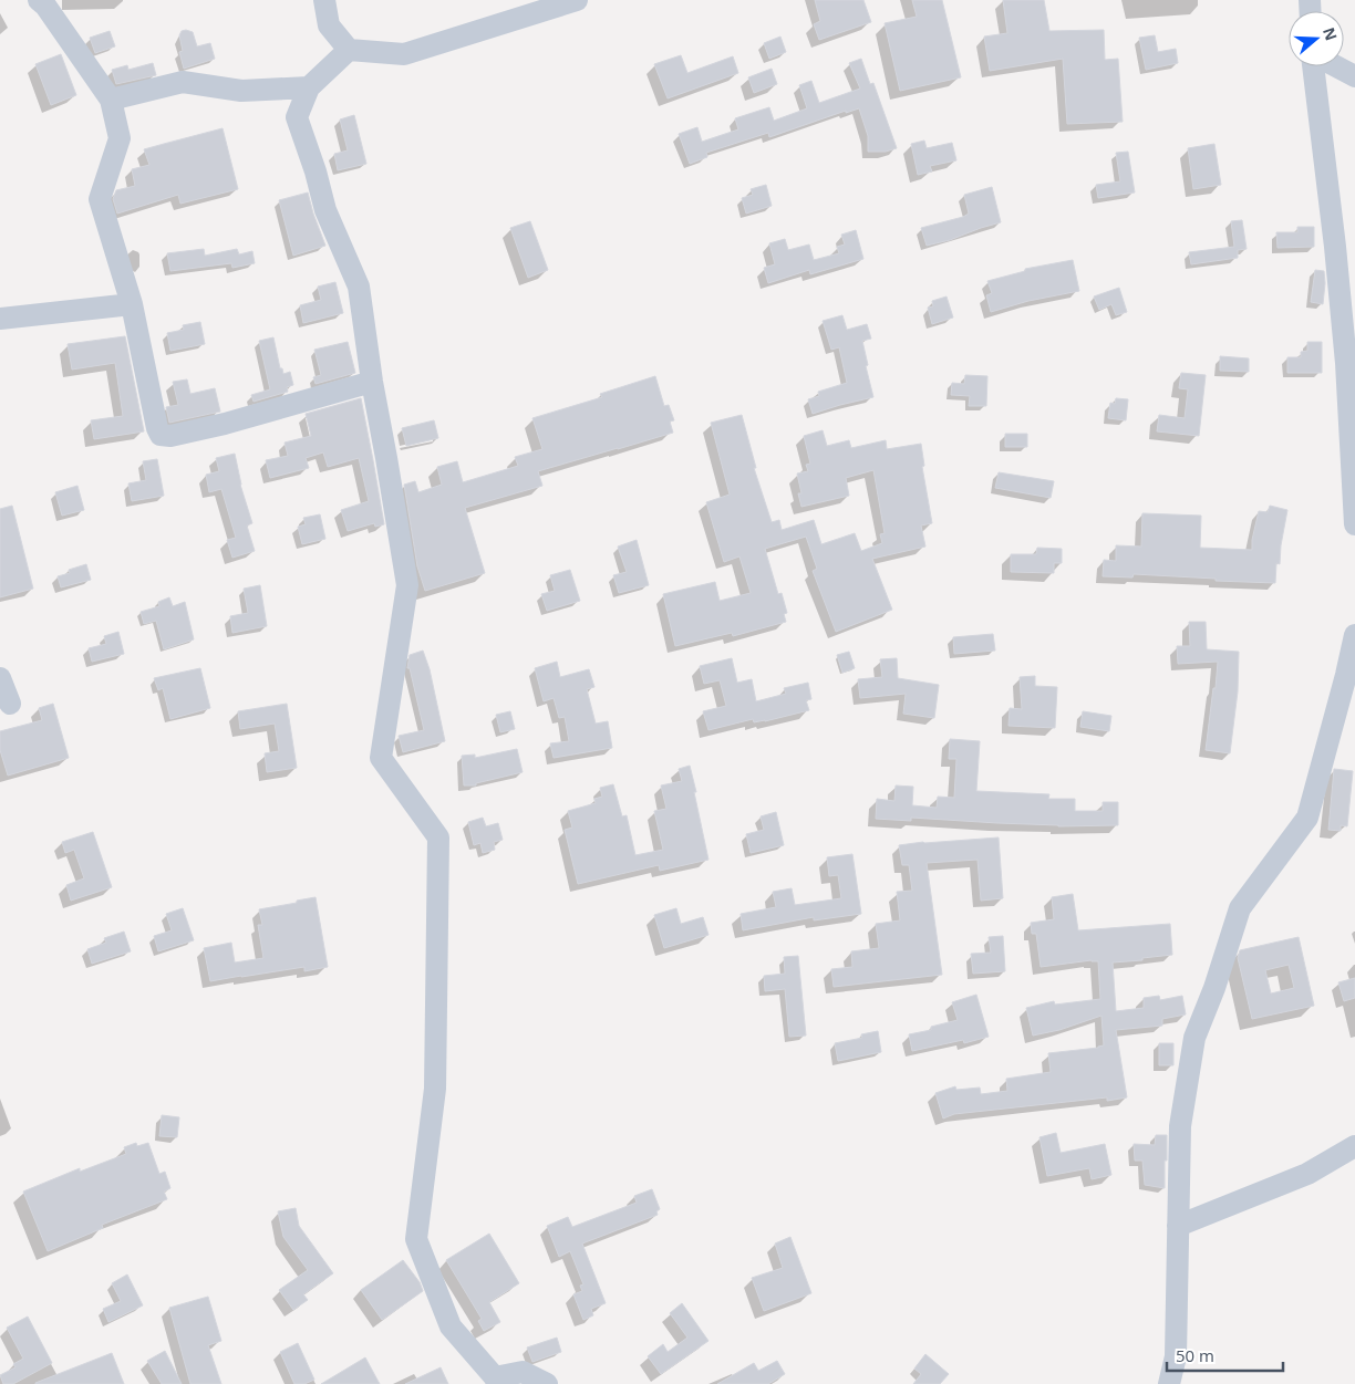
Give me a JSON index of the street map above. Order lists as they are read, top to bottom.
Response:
{
  "scale_bar": "50 m",
  "north": "right"
}
